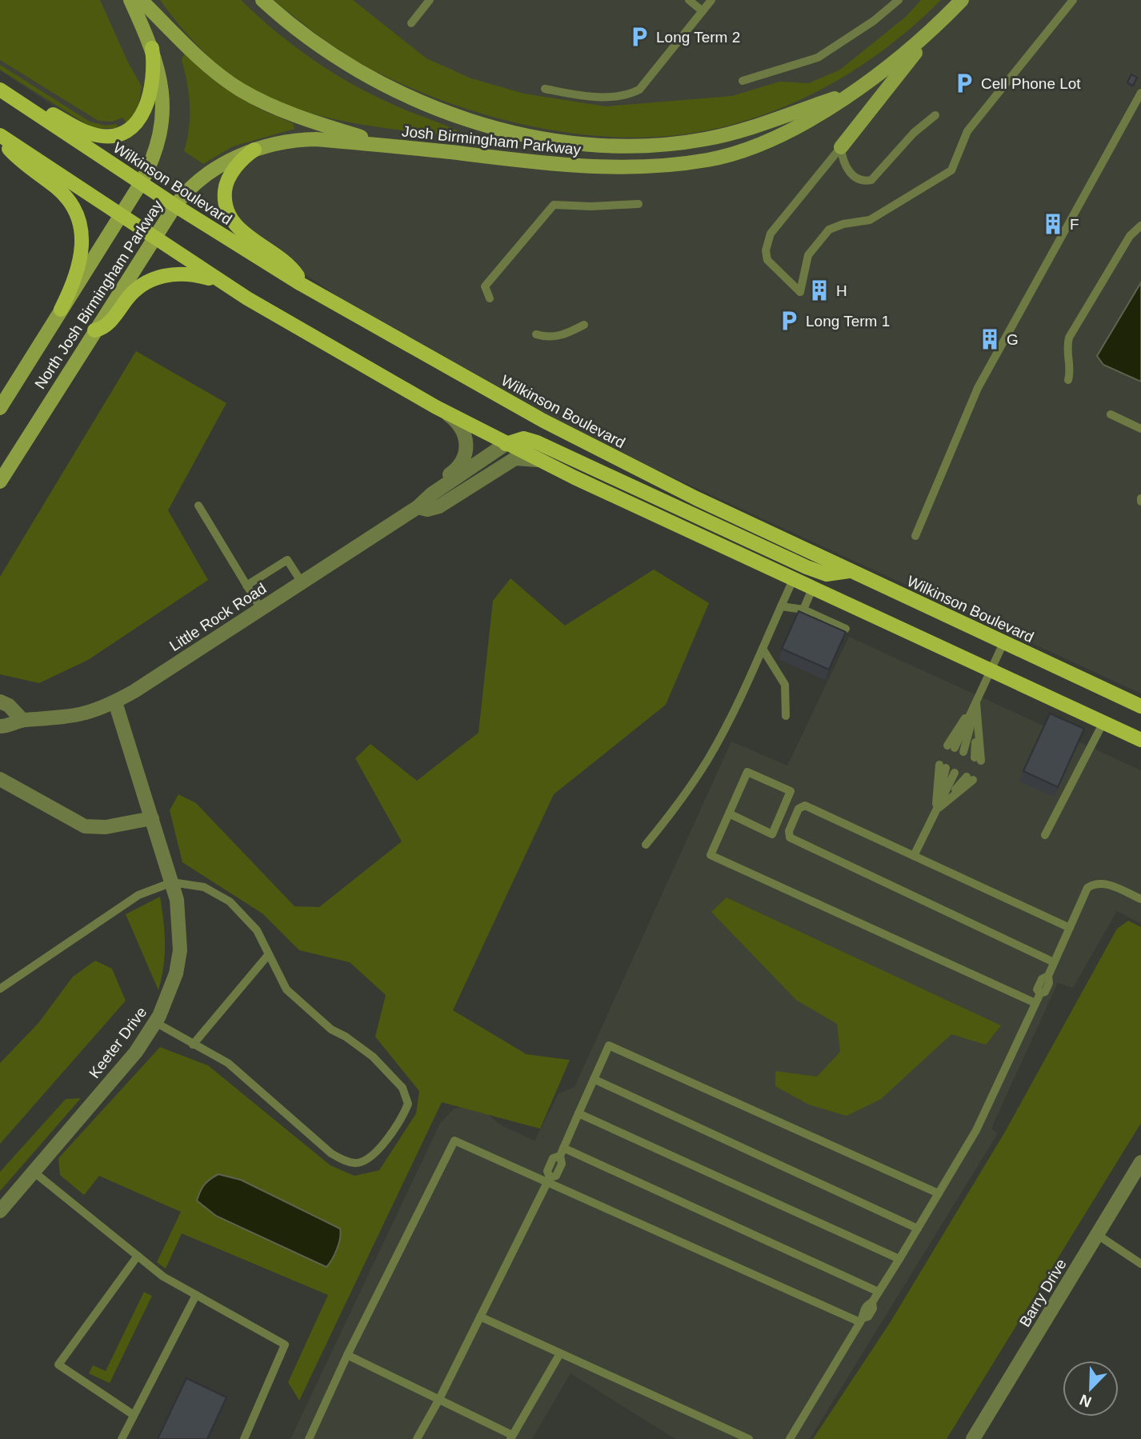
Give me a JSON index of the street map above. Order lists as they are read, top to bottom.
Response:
{
  "streets": {
    "main road": ["Josh Birmingham Parkway", "Wilkinson Boulevard", "North Josh Birmingham Parkway"],
    "street": ["Little Rock Road", "Keeter Drive", "Barry Drive"]
  },
  "crossings": [
    ["Josh Birmingham Parkway", "North Josh Birmingham Parkway"],
    ["Wilkinson Boulevard", "North Josh Birmingham Parkway"],
    ["Little Rock Road", "Keeter Drive"]
  ],
  "places": {
    "parking": ["Long Term 2", "Cell Phone Lot", "Long Term 1"],
    "building": ["F", "H", "G"]
  },
  "north": "bottom left"
}
